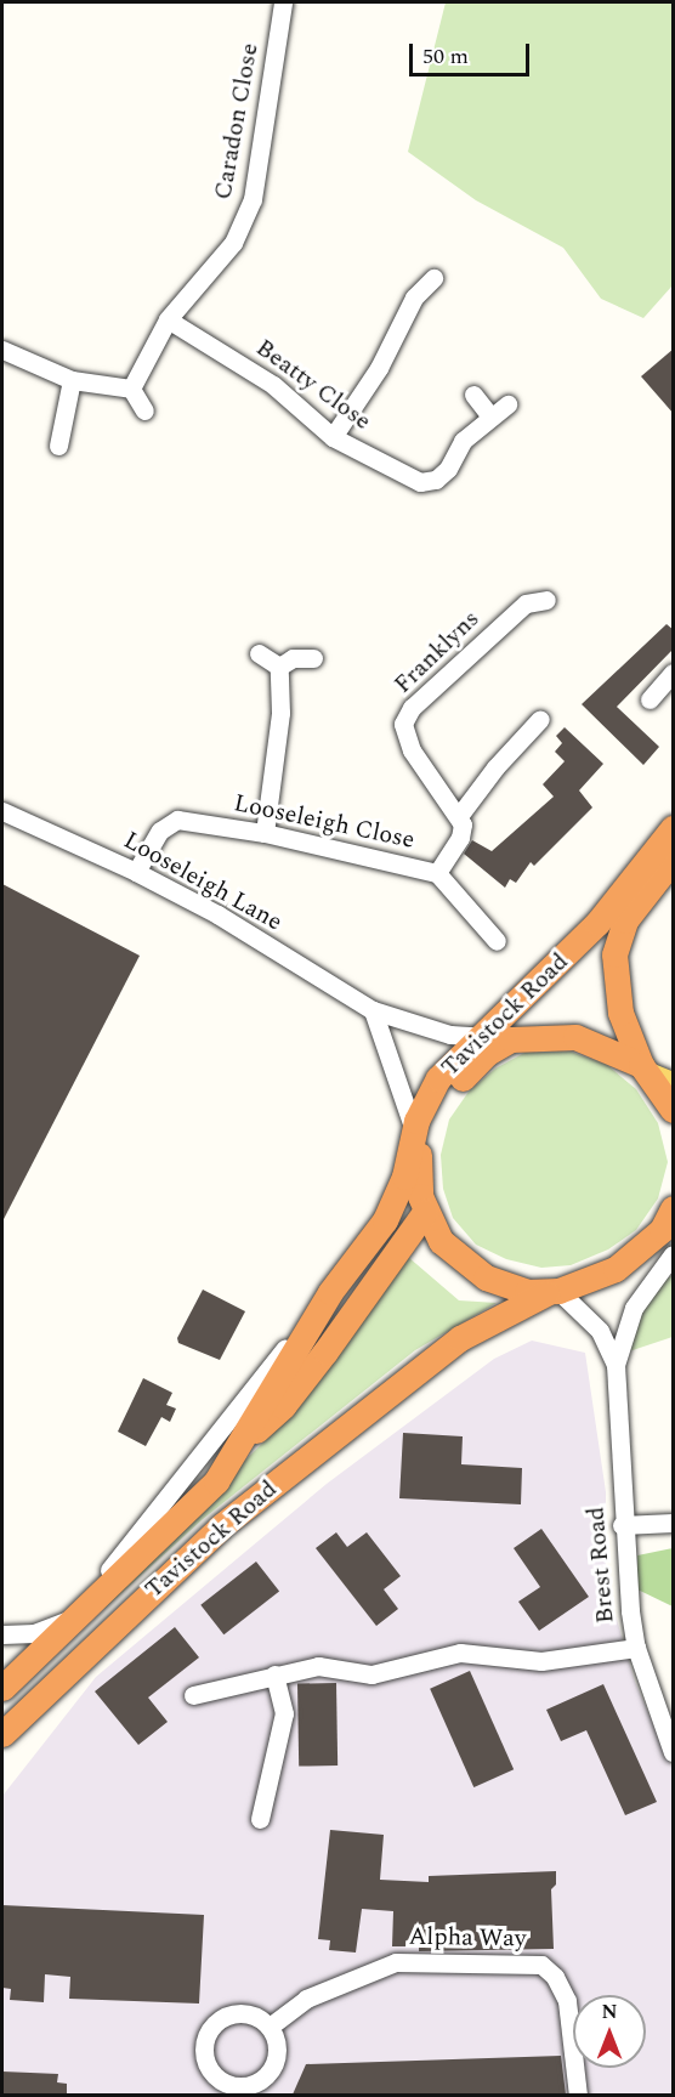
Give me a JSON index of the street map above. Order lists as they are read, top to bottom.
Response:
{
  "streets": {
    "highway": ["Tavistock Road"],
    "street": [
      "Caradon Close",
      "Beatty Close",
      "Franklyns",
      "Looseleigh Close",
      "Looseleigh Lane",
      "Brest Road",
      "Alpha Way"
    ]
  },
  "crossings": [
    ["Caradon Close", "Beatty Close"],
    ["Looseleigh Close", "Looseleigh Lane"],
    ["Looseleigh Lane", "Tavistock Road"],
    ["Tavistock Road", "Brest Road"]
  ],
  "scale_bar": "50 m",
  "north": "top"
}
